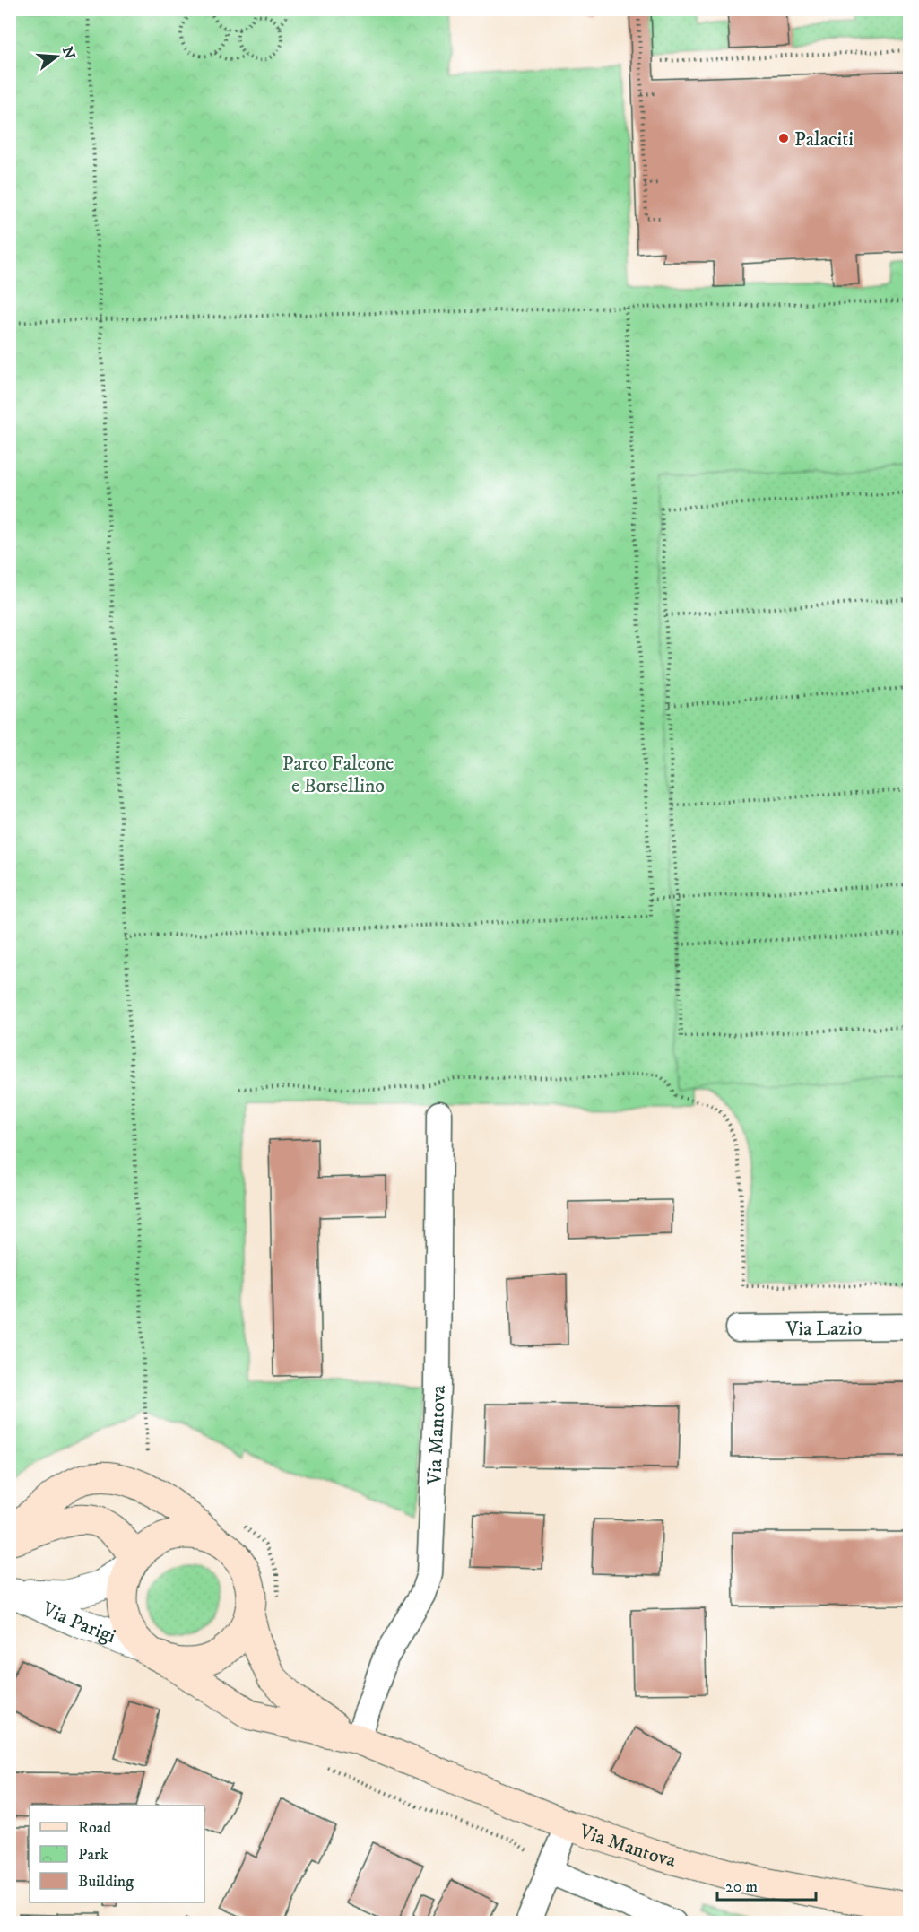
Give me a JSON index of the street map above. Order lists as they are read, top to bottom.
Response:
{
  "streets": {
    "main road": ["Via Mantova"],
    "street": ["Via Lazio", "Via Parigi"]
  },
  "crossings": [
    ["Via Mantova", "Via Parigi"]
  ],
  "parks": ["Parco Falcone e Borsellino"],
  "places": ["Palaciti"],
  "legend": ["Road", "Park", "Building"],
  "scale_bar": "20 m",
  "north": "right"
}
